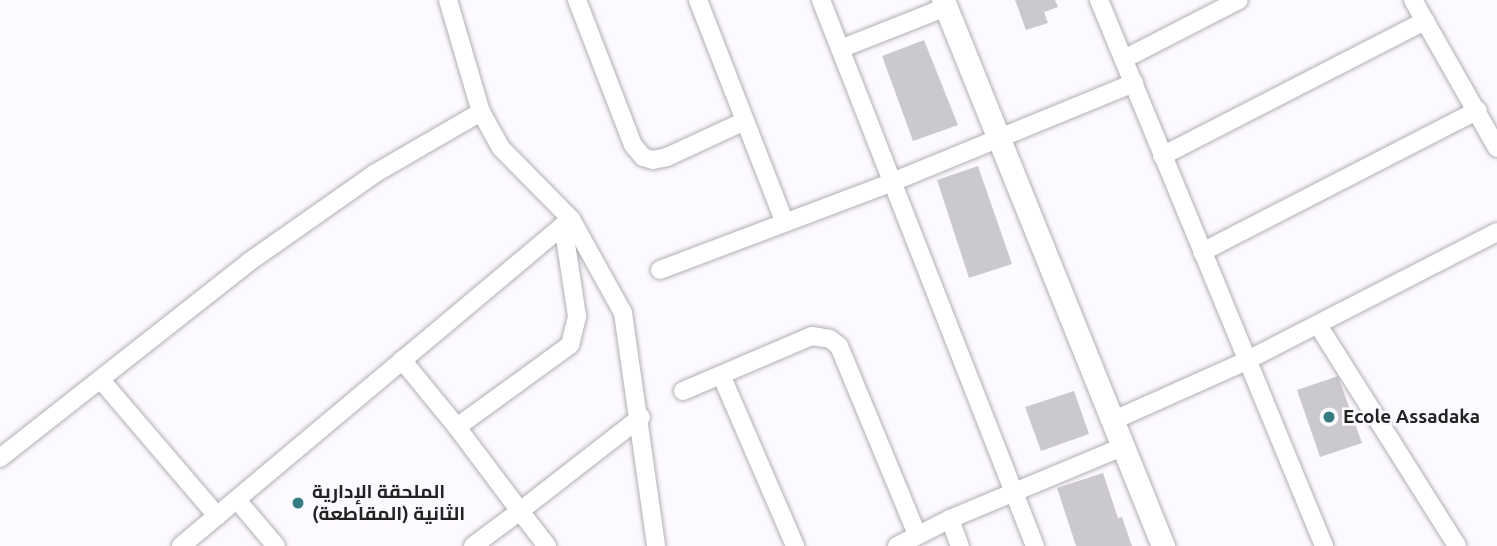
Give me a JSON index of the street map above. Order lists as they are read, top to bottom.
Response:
{
  "places": ["Ecole Assadaka", "الملحقة الإدارية الثانية (المقاطعة)"]
}
